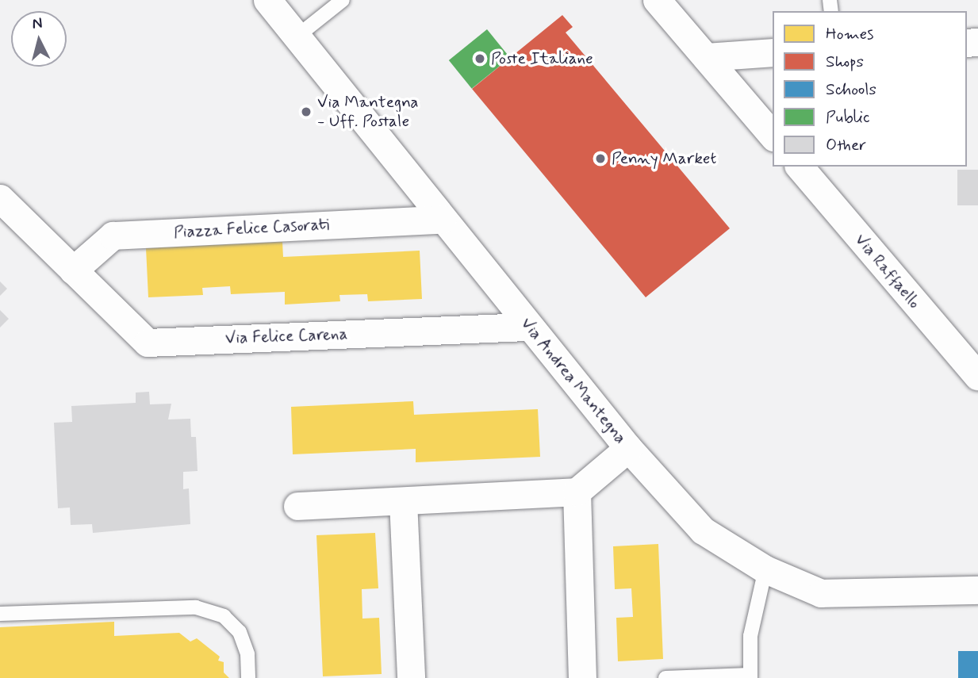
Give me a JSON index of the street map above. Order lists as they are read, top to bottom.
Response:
{
  "streets": {
    "street": [
      "Piazza Felice Casorati",
      "Via Raffaello",
      "Via Felice Carena",
      "Via Andrea Mantegna"
    ]
  },
  "crossings": [
    ["Piazza Felice Casorati", "Via Felice Carena"],
    ["Piazza Felice Casorati", "Via Andrea Mantegna"],
    ["Via Felice Carena", "Via Andrea Mantegna"]
  ],
  "places": ["Poste Italiane", "Via Mantegna - Uff. Postale", "Penny Market"],
  "legend": [
    "Homes",
    "Shops",
    "Schools",
    "Public",
    "Other"
  ],
  "north": "top"
}
